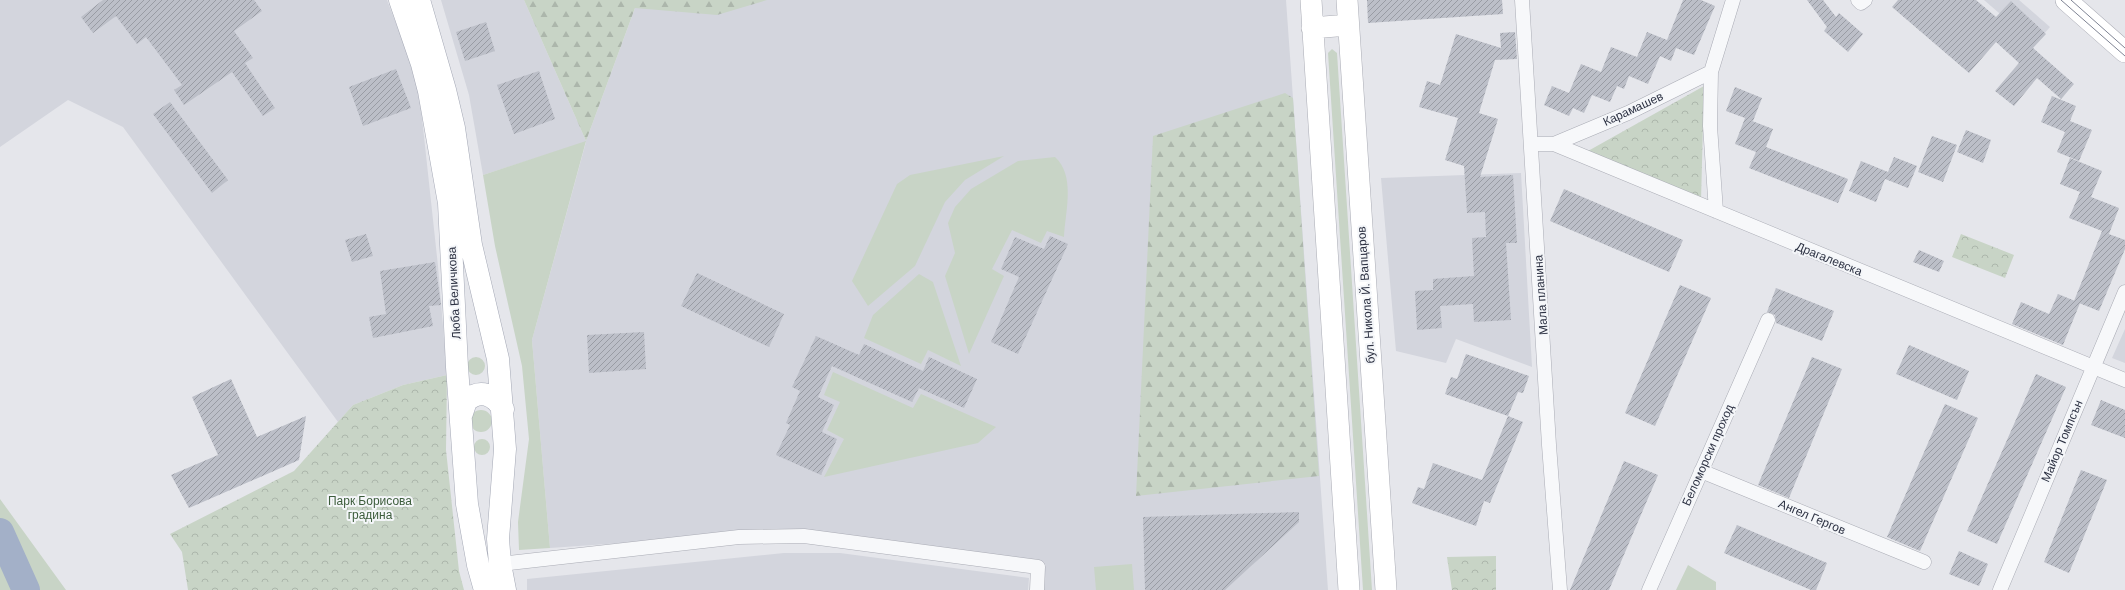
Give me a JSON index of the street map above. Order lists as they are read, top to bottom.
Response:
{
  "streets": {
    "main road": ["Люба Величкова", "бул. Никола Й. Вапцаров"],
    "street": [
      "Карамашев",
      "Драгалевска",
      "Мала планина",
      "Майор Томпсън",
      "Беломорски проход",
      "Ангел Гергов"
    ]
  },
  "crossings": [
    ["Карамашев", "Драгалевска"],
    ["Драгалевска", "Мала планина"],
    ["Драгалевска", "Майор Томпсън"],
    ["Беломорски проход", "Ангел Гергов"]
  ],
  "parks": ["Парк Борисова градина"]
}
